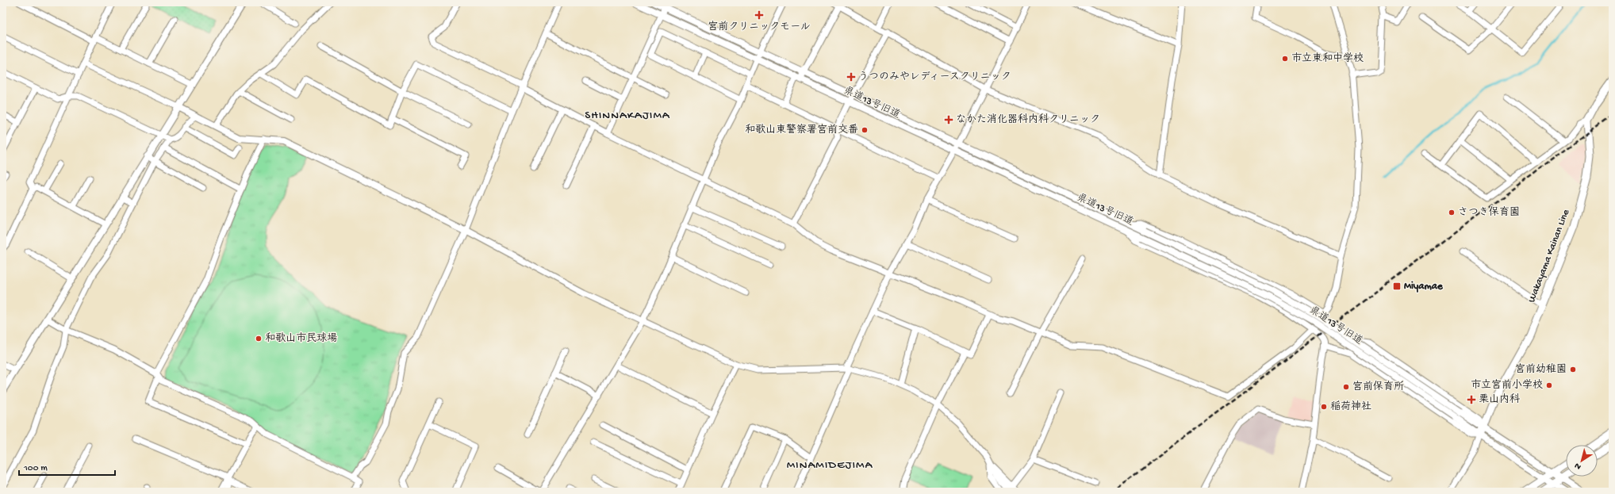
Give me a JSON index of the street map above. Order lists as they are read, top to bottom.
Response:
{
  "streets": {
    "main road": ["Wakayama Kainan Line"],
    "street": ["県道13号旧道"]
  },
  "crossings": [
    ["県道13号旧道", "Wakayama Kainan Line"]
  ],
  "districts": ["SHINNAKAJIMA", "MINAMIDEJIMA"],
  "places": {
    "health": [
      "宮前クリニックモール",
      "うつのみやレディースクリニック",
      "なかた消化器科内科クリニック",
      "栗山内科"
    ],
    "other": [
      "市立東和中学校",
      "和歌山東警察署宮前交番",
      "さつき保育園",
      "和歌山市民球場",
      "宮前幼稚園",
      "市立宮前小学校",
      "宮前保育所",
      "稲荷神社"
    ],
    "transit": ["Miyamae"]
  },
  "scale_bar": "100 m",
  "north": "bottom left"
}
